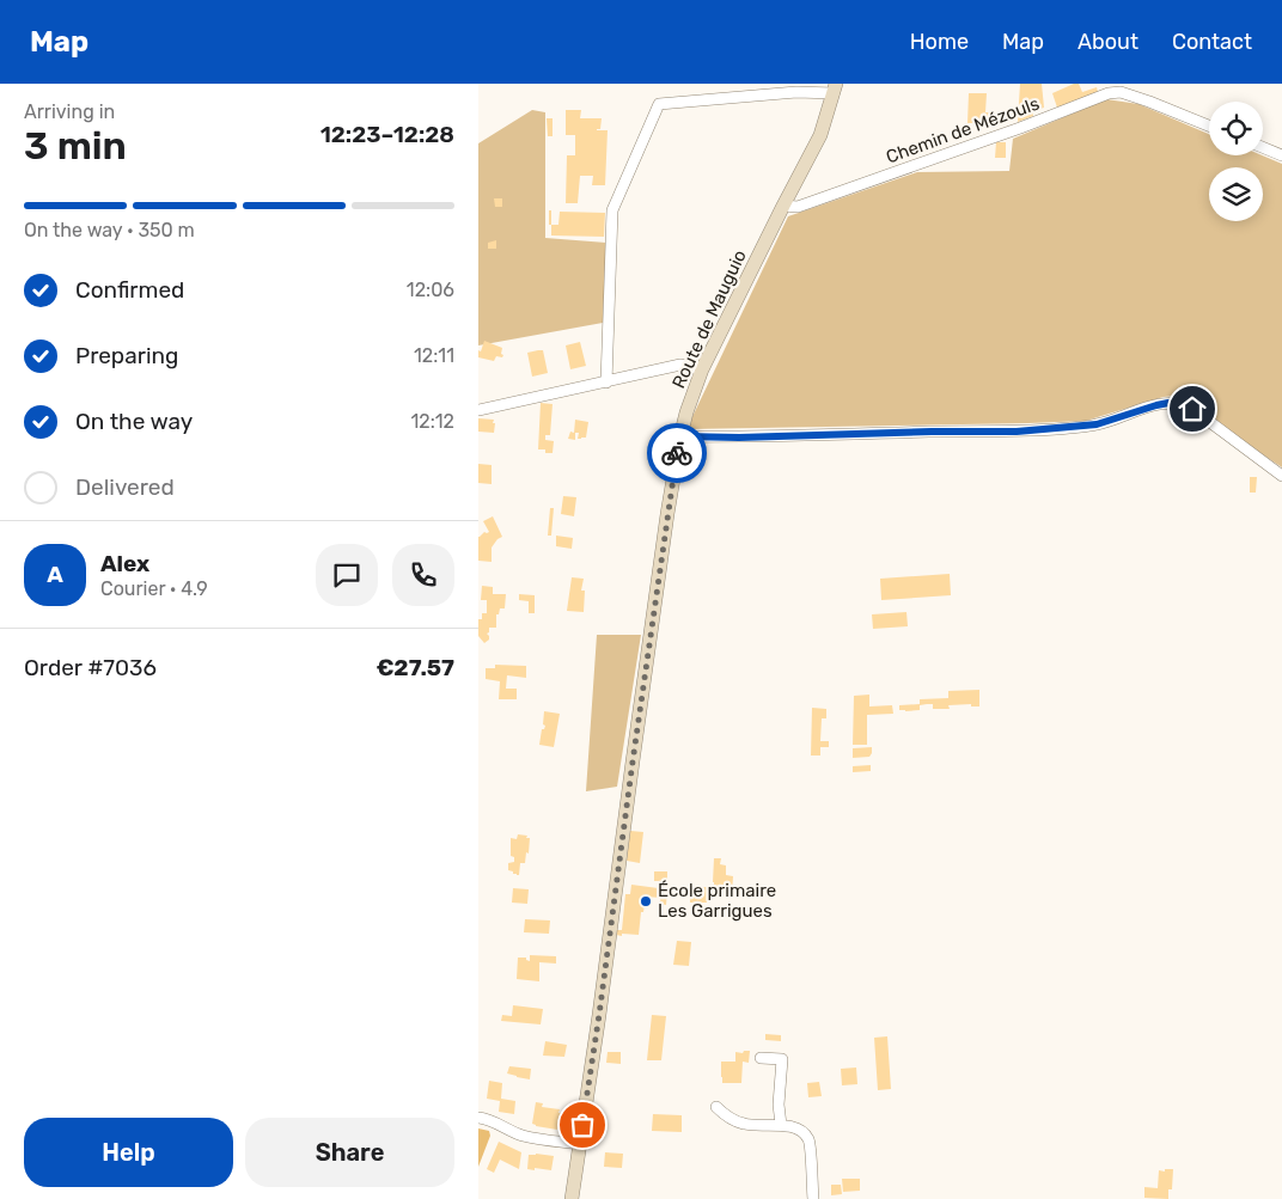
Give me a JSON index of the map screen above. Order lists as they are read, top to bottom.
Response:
{
  "streets": {
    "street": ["Chemin de Mézouls", "Route de Mauguio"]
  },
  "crossings": [
    ["Chemin de Mézouls", "Route de Mauguio"]
  ],
  "places": ["École primaire Les Garrigues"],
  "page": {
    "header": "Map",
    "nav": [
      "Home",
      "Map",
      "About",
      "Contact"
    ],
    "heading": ["3 min", "Arriving in", "12:23–12:28"],
    "panel": [
      "Alex",
      "Courier · 4.9",
      "Order #7036",
      "€27.57"
    ],
    "bar": "On the way · 350 m",
    "list": [
      ["Confirmed", "12:06"],
      ["Preparing", "12:11"],
      ["On the way", "12:12"],
      "Delivered"
    ],
    "round": "A",
    "buttons": ["Help", "Share"]
  }
}
